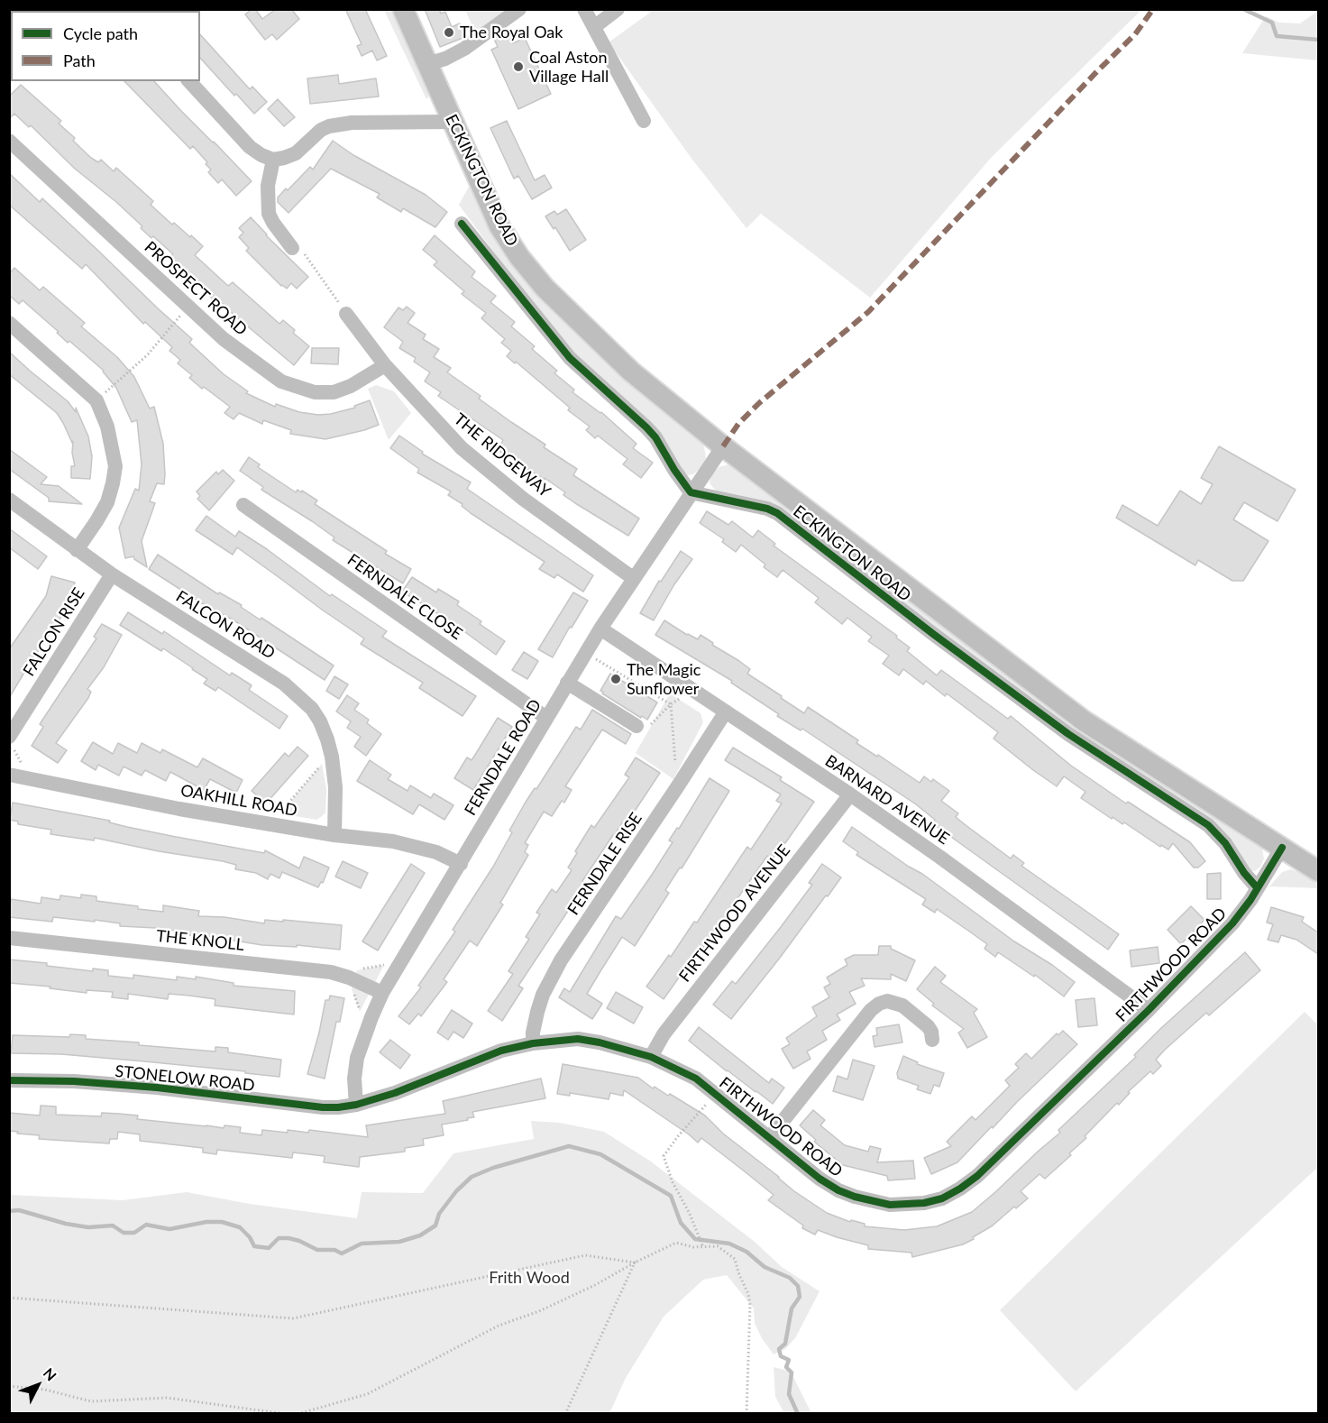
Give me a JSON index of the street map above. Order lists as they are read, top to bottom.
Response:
{
  "streets": {
    "main road": ["ECKINGTON ROAD"],
    "street": [
      "PROSPECT ROAD",
      "THE RIDGEWAY",
      "FERNDALE CLOSE",
      "FALCON ROAD",
      "FALCON RISE",
      "FERNDALE ROAD",
      "BARNARD AVENUE",
      "OAKHILL ROAD",
      "FERNDALE RISE",
      "FIRTHWOOD AVENUE",
      "THE KNOLL",
      "FIRTHWOOD ROAD",
      "STONELOW ROAD"
    ]
  },
  "crossings": [
    ["ECKINGTON ROAD", "FERNDALE ROAD"],
    ["ECKINGTON ROAD", "FIRTHWOOD ROAD"],
    ["PROSPECT ROAD", "THE RIDGEWAY"],
    ["THE RIDGEWAY", "FERNDALE ROAD"],
    ["FERNDALE CLOSE", "FERNDALE ROAD"],
    ["FALCON ROAD", "FALCON RISE"],
    ["FALCON ROAD", "OAKHILL ROAD"],
    ["FERNDALE ROAD", "BARNARD AVENUE"],
    ["FERNDALE ROAD", "OAKHILL ROAD"],
    ["FERNDALE ROAD", "THE KNOLL"],
    ["FERNDALE ROAD", "FIRTHWOOD ROAD"],
    ["FERNDALE ROAD", "STONELOW ROAD"],
    ["BARNARD AVENUE", "FERNDALE RISE"],
    ["BARNARD AVENUE", "FIRTHWOOD AVENUE"],
    ["BARNARD AVENUE", "FIRTHWOOD ROAD"],
    ["FERNDALE RISE", "FIRTHWOOD ROAD"],
    ["FIRTHWOOD AVENUE", "FIRTHWOOD ROAD"],
    ["FIRTHWOOD ROAD", "STONELOW ROAD"]
  ],
  "parks": ["Frith Wood"],
  "places": ["The Royal Oak", "Coal Aston Village Hall", "The Magic Sunflower"],
  "legend": ["Cycle path", "Path"],
  "north": "top right"
}
